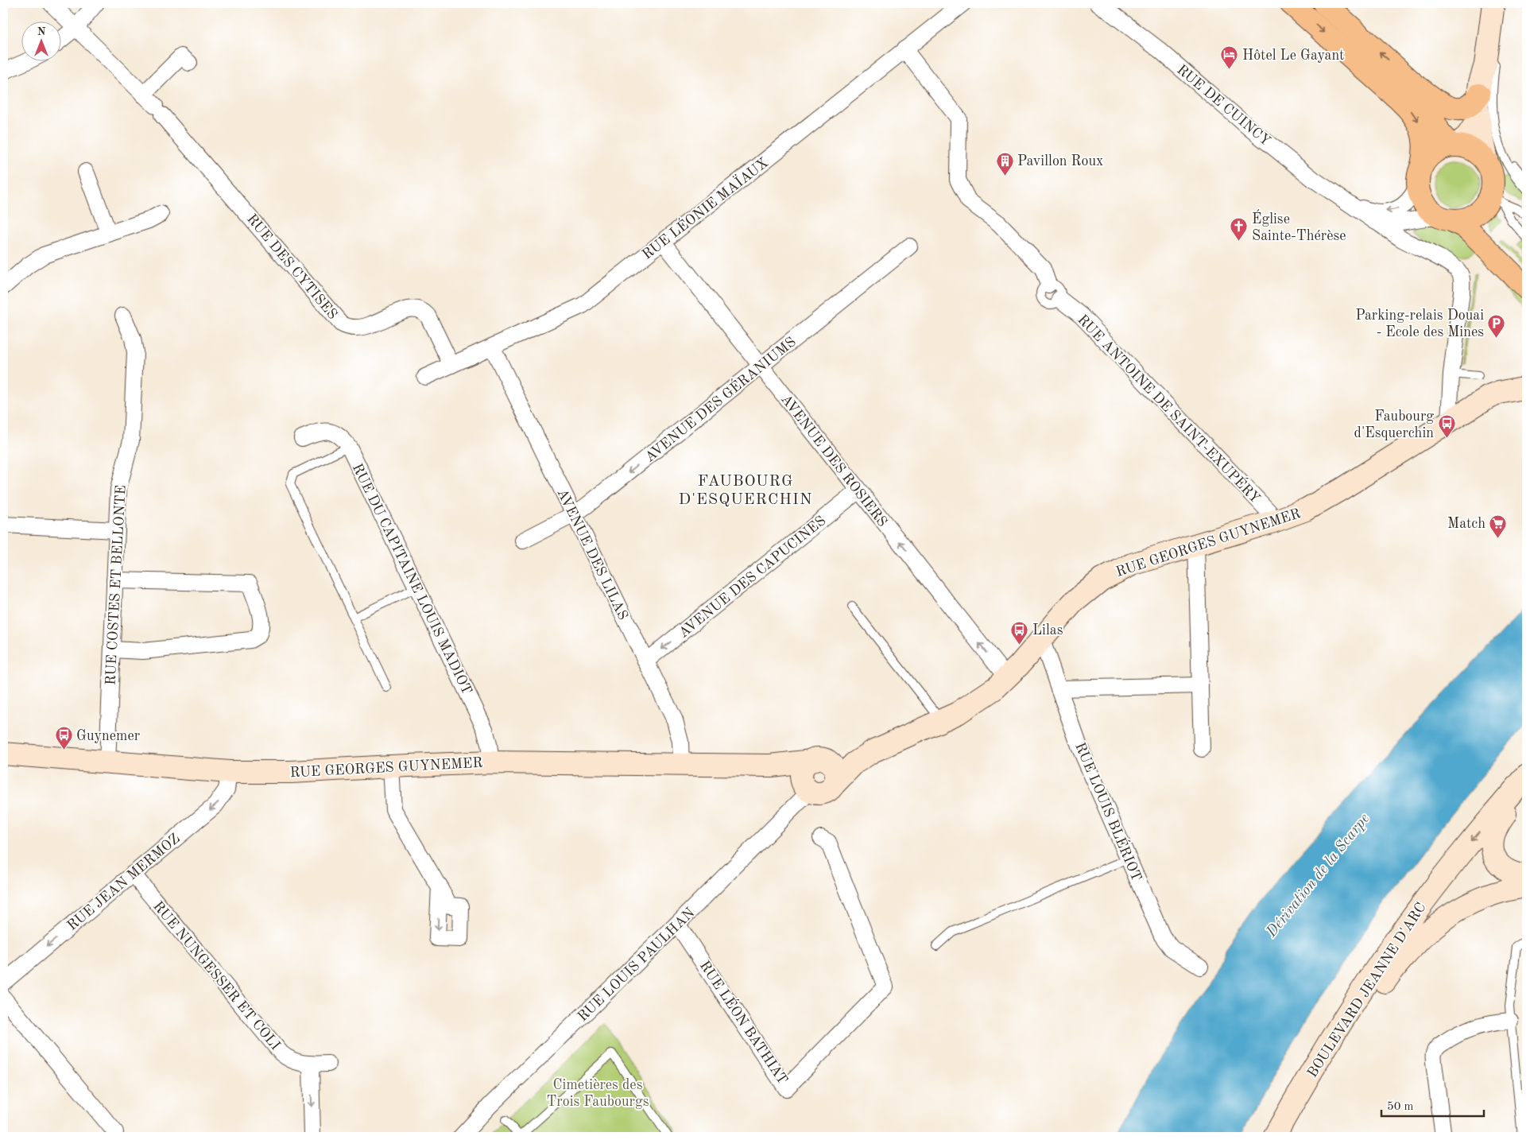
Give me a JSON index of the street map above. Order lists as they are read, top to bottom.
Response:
{
  "streets": {
    "main road": ["RUE GEORGES GUYNEMER", "BOULEVARD JEANNE D'ARC"],
    "street": [
      "RUE DE CUINCY",
      "RUE LÉONIE MAÏAUX",
      "RUE DES CYTISES",
      "AVENUE DES GÉRANIUMS",
      "RUE ANTOINE DE SAINT-EXUPÉRY",
      "AVENUE DES ROSIERS",
      "AVENUE DES LILAS",
      "AVENUE DES CAPUCINES",
      "RUE DU CAPITAINE LOUIS MADIOT",
      "RUE COSTES ET BELLONTE",
      "RUE LOUIS BLÉRIOT",
      "RUE JEAN MERMOZ",
      "RUE LOUIS PAULHAN",
      "RUE NUNGESSER ET COLI",
      "RUE LÉON BATHIAT"
    ]
  },
  "crossings": [
    ["RUE LÉONIE MAÏAUX", "RUE DES CYTISES"],
    ["RUE LÉONIE MAÏAUX", "AVENUE DES ROSIERS"],
    ["RUE LÉONIE MAÏAUX", "AVENUE DES LILAS"],
    ["AVENUE DES GÉRANIUMS", "AVENUE DES ROSIERS"],
    ["AVENUE DES GÉRANIUMS", "AVENUE DES LILAS"],
    ["RUE ANTOINE DE SAINT-EXUPÉRY", "RUE GEORGES GUYNEMER"],
    ["AVENUE DES ROSIERS", "RUE GEORGES GUYNEMER"],
    ["AVENUE DES ROSIERS", "AVENUE DES CAPUCINES"],
    ["RUE GEORGES GUYNEMER", "AVENUE DES LILAS"],
    ["RUE GEORGES GUYNEMER", "RUE DU CAPITAINE LOUIS MADIOT"],
    ["RUE GEORGES GUYNEMER", "RUE COSTES ET BELLONTE"],
    ["RUE GEORGES GUYNEMER", "RUE LOUIS BLÉRIOT"],
    ["RUE GEORGES GUYNEMER", "RUE JEAN MERMOZ"],
    ["RUE GEORGES GUYNEMER", "RUE LOUIS PAULHAN"],
    ["AVENUE DES LILAS", "AVENUE DES CAPUCINES"],
    ["RUE JEAN MERMOZ", "RUE NUNGESSER ET COLI"],
    ["RUE LOUIS PAULHAN", "RUE LÉON BATHIAT"]
  ],
  "one_way": [
    "AVENUE DES GÉRANIUMS",
    "AVENUE DES ROSIERS",
    "AVENUE DES CAPUCINES",
    "RUE JEAN MERMOZ"
  ],
  "districts": ["FAUBOURG D'ESQUERCHIN"],
  "water": ["Dérivation de la Scarpe"],
  "parks": ["Cimetières des Trois Faubourgs"],
  "places": {
    "hotel": ["Hôtel Le Gayant"],
    "building": ["Pavillon Roux"],
    "church": ["Église Sainte-Thérèse"],
    "parking": ["Parking-relais Douai - Ecole des Mines"],
    "bus stop": ["Faubourg d'Esquerchin", "Lilas", "Guynemer"],
    "supermarket": ["Match"]
  },
  "scale_bar": "50 m",
  "north": "top"
}
